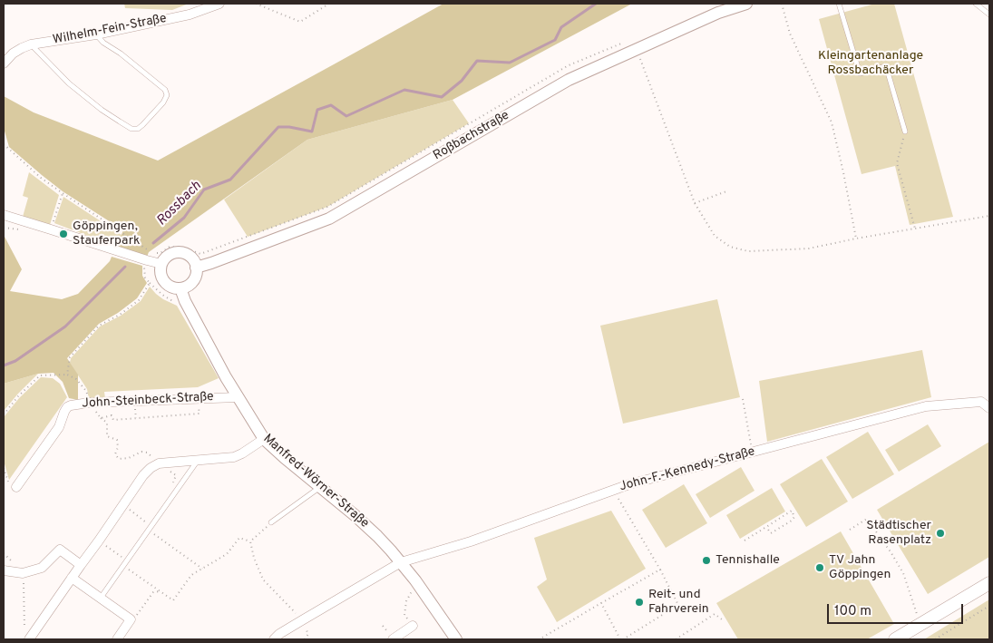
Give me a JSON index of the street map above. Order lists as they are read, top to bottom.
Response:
{
  "streets": {
    "street": [
      "Wilhelm-Fein-Straße",
      "Roßbachstraße",
      "John-Steinbeck-Straße",
      "John-F.-Kennedy-Straße",
      "Manfred-Wörner-Straße"
    ]
  },
  "crossings": [
    ["Roßbachstraße", "Manfred-Wörner-Straße"],
    ["John-Steinbeck-Straße", "Manfred-Wörner-Straße"],
    ["John-F.-Kennedy-Straße", "Manfred-Wörner-Straße"]
  ],
  "water": ["Rossbach"],
  "parks": ["Kleingartenanlage Rossbachäcker"],
  "places": [
    "Göppingen, Stauferpark",
    "Städtischer Rasenplatz",
    "Tennishalle",
    "TV Jahn Göppingen",
    "Reit- und Fahrverein"
  ],
  "scale_bar": "100 m"
}
